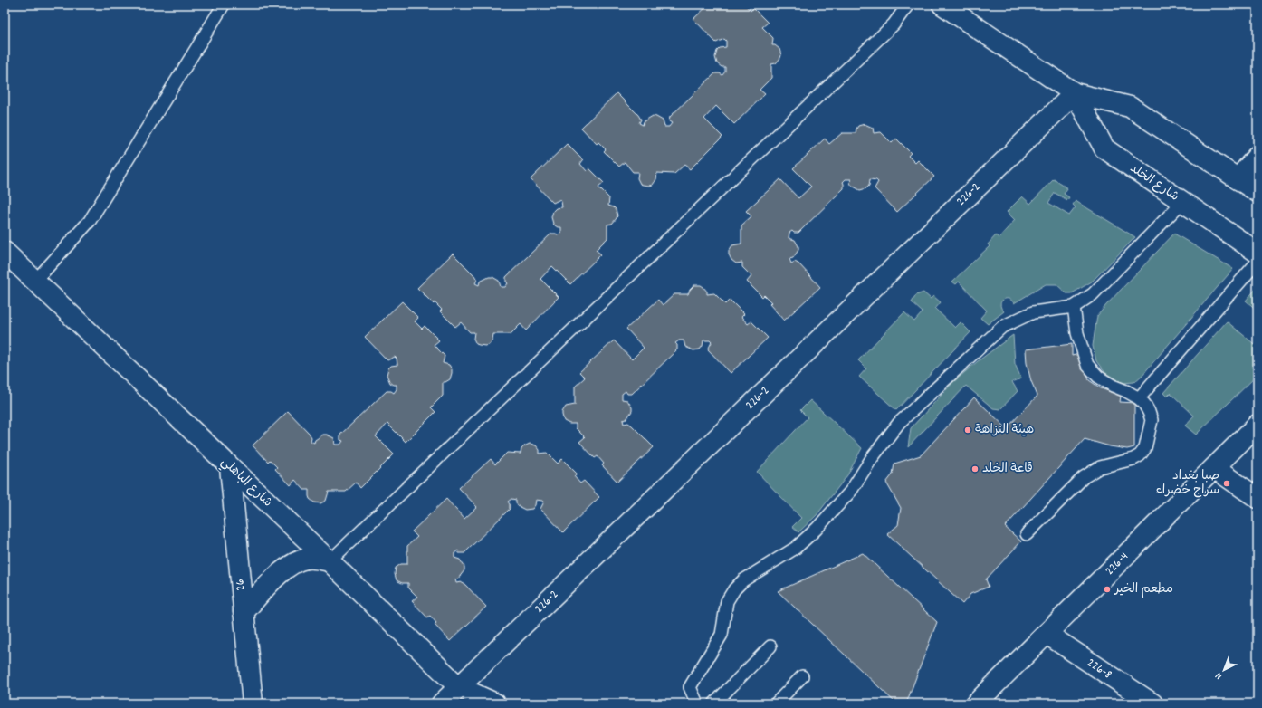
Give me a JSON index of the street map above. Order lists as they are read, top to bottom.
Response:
{
  "streets": {
    "street": [
      "شارع الخلد",
      "226-2",
      "شارع الباهلي",
      "226-4",
      "26",
      "226-8"
    ]
  },
  "crossings": [
    ["شارع الخلد", "226-2"],
    ["226-2", "شارع الباهلي"],
    ["شارع الباهلي", "26"],
    ["226-4", "226-8"]
  ],
  "places": [
    "هيئة النزاهة",
    "قاعة الخلد",
    "صبا بغداد سراج خضراء",
    "مطعم الخير"
  ],
  "north": "bottom left"
}
